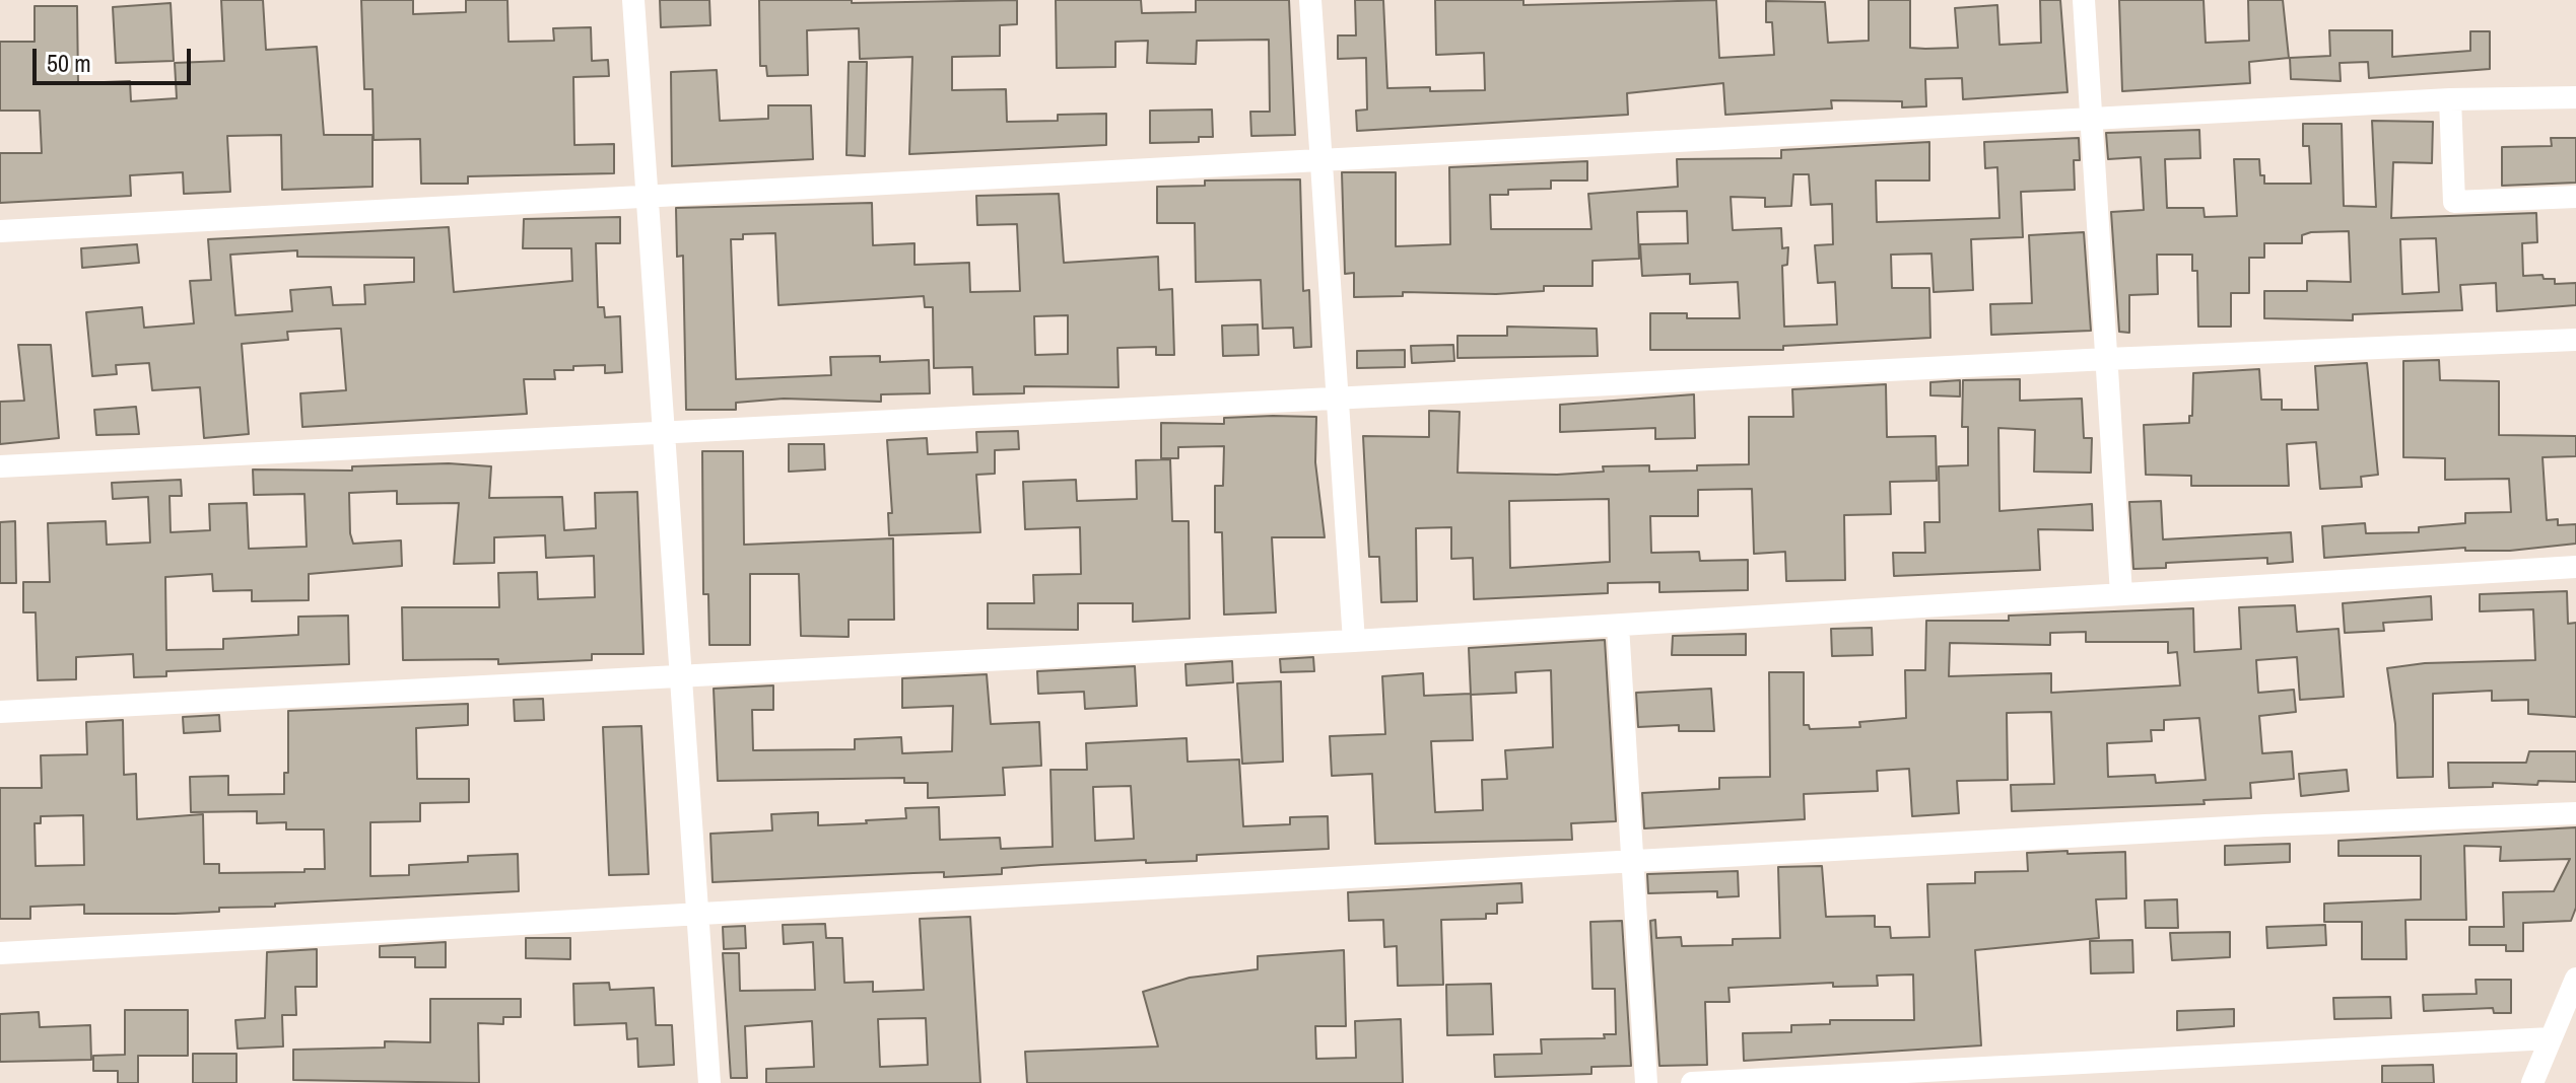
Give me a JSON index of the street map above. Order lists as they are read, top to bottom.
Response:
{
  "scale_bar": "50 m"
}
